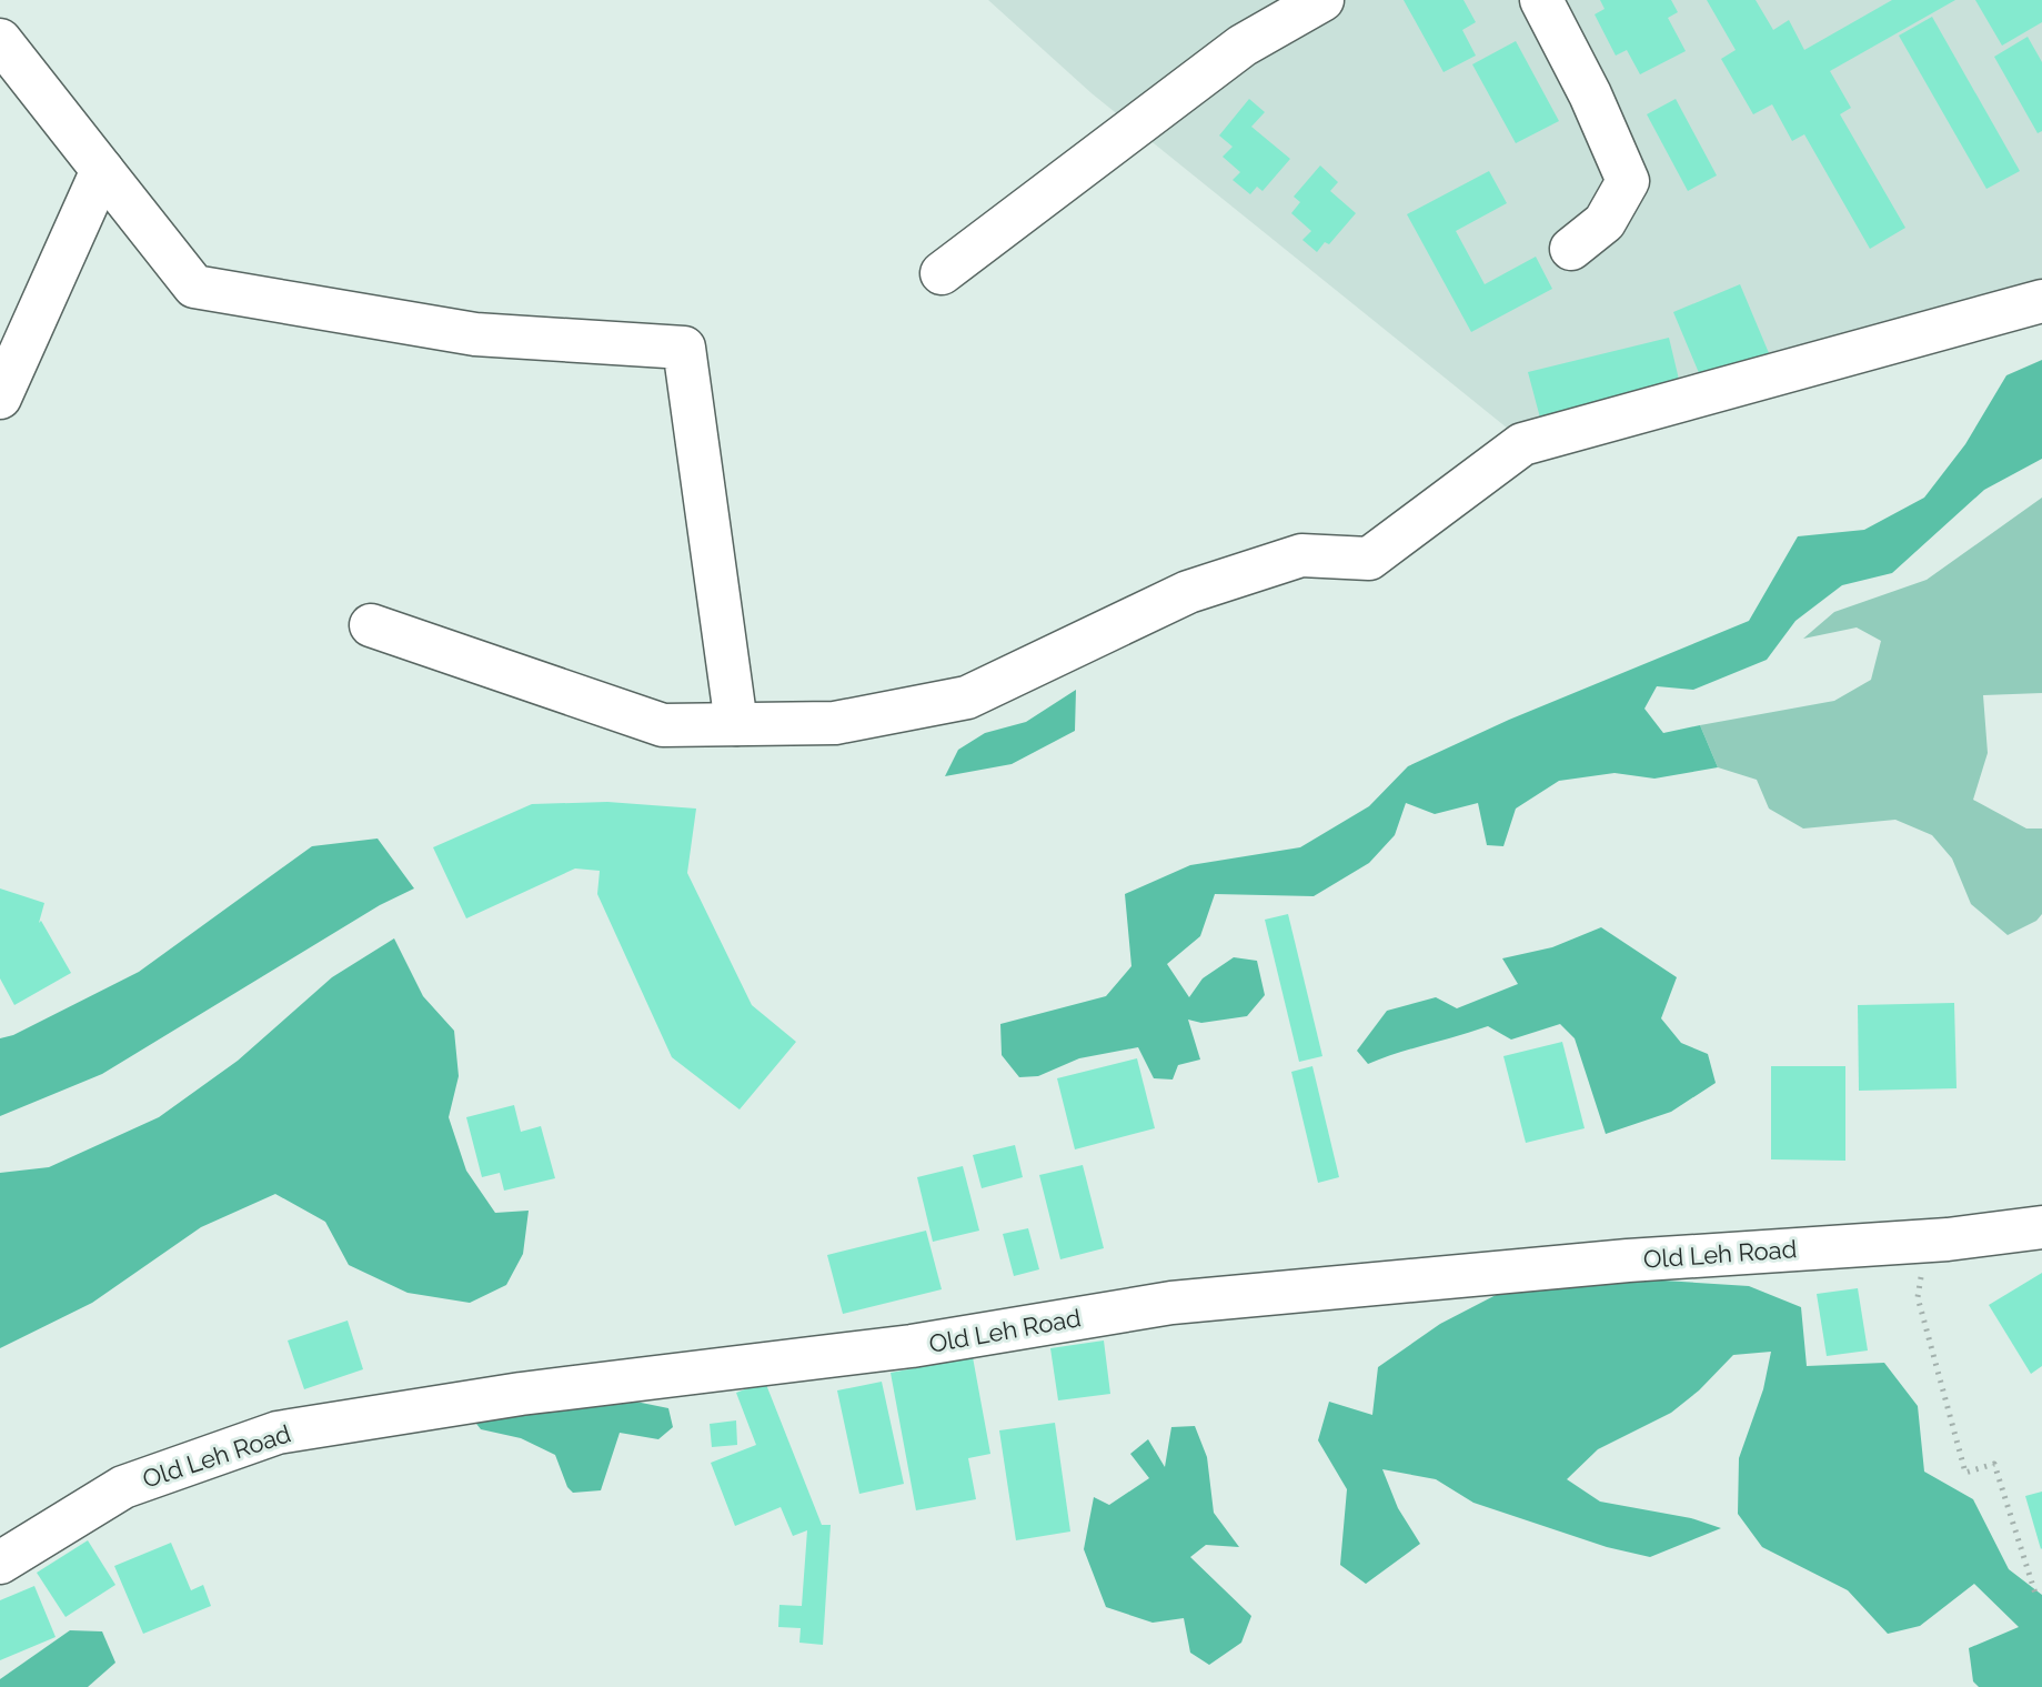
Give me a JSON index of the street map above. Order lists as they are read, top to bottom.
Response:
{
  "streets": {
    "street": ["Old Leh Road"]
  }
}
